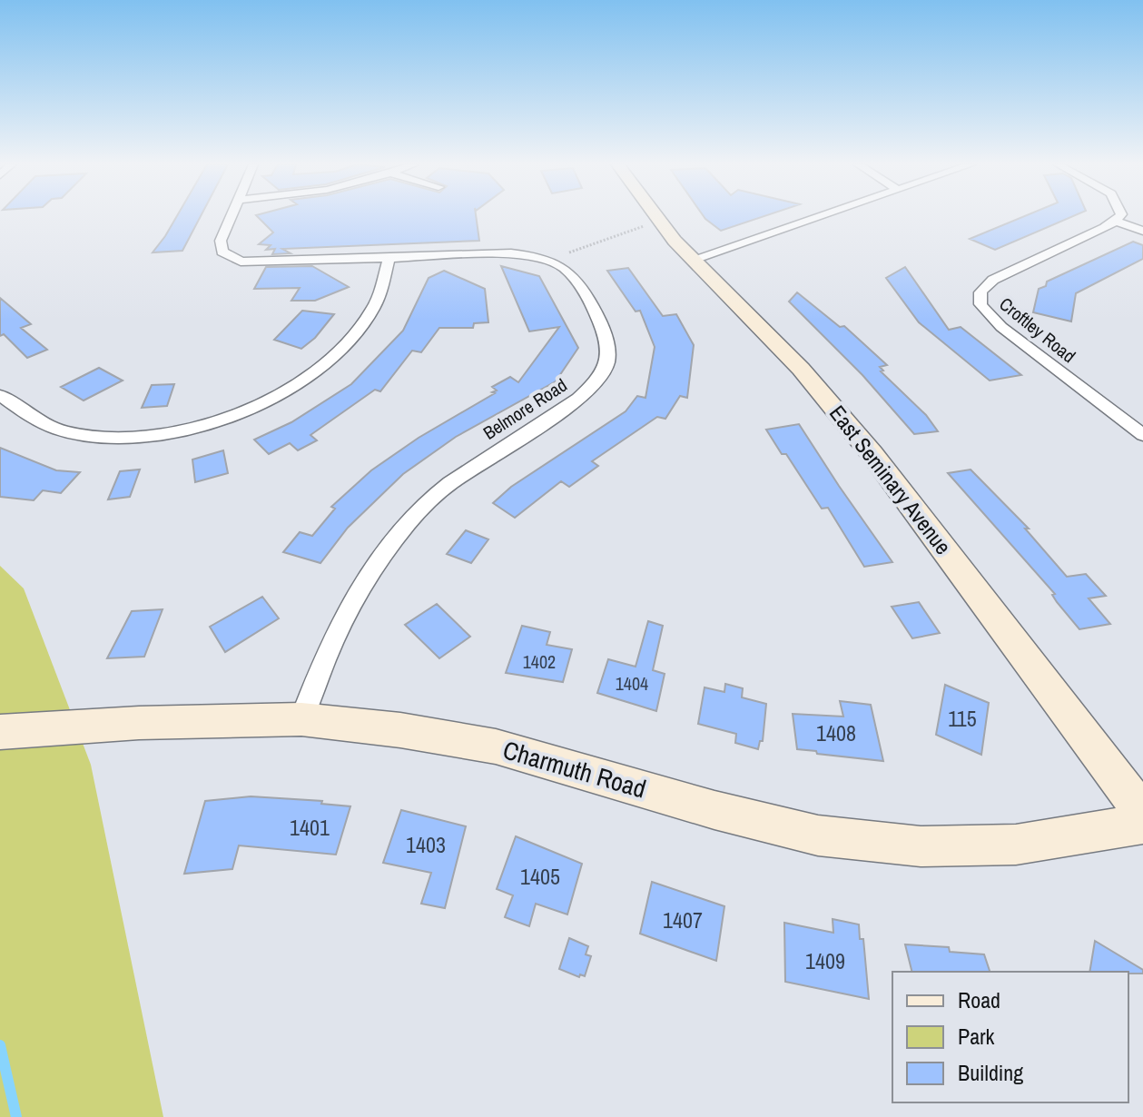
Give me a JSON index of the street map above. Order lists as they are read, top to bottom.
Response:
{
  "streets": {
    "street": [
      "Croftley Road",
      "Belmore Road",
      "East Seminary Avenue",
      "Charmuth Road"
    ]
  },
  "crossings": [
    ["Belmore Road", "Charmuth Road"]
  ],
  "house_numbers": [
    "1402",
    "1404",
    "115",
    "1408",
    "1401",
    "1403",
    "1405",
    "1407",
    "1409"
  ],
  "legend": ["Road", "Park", "Building"]
}
